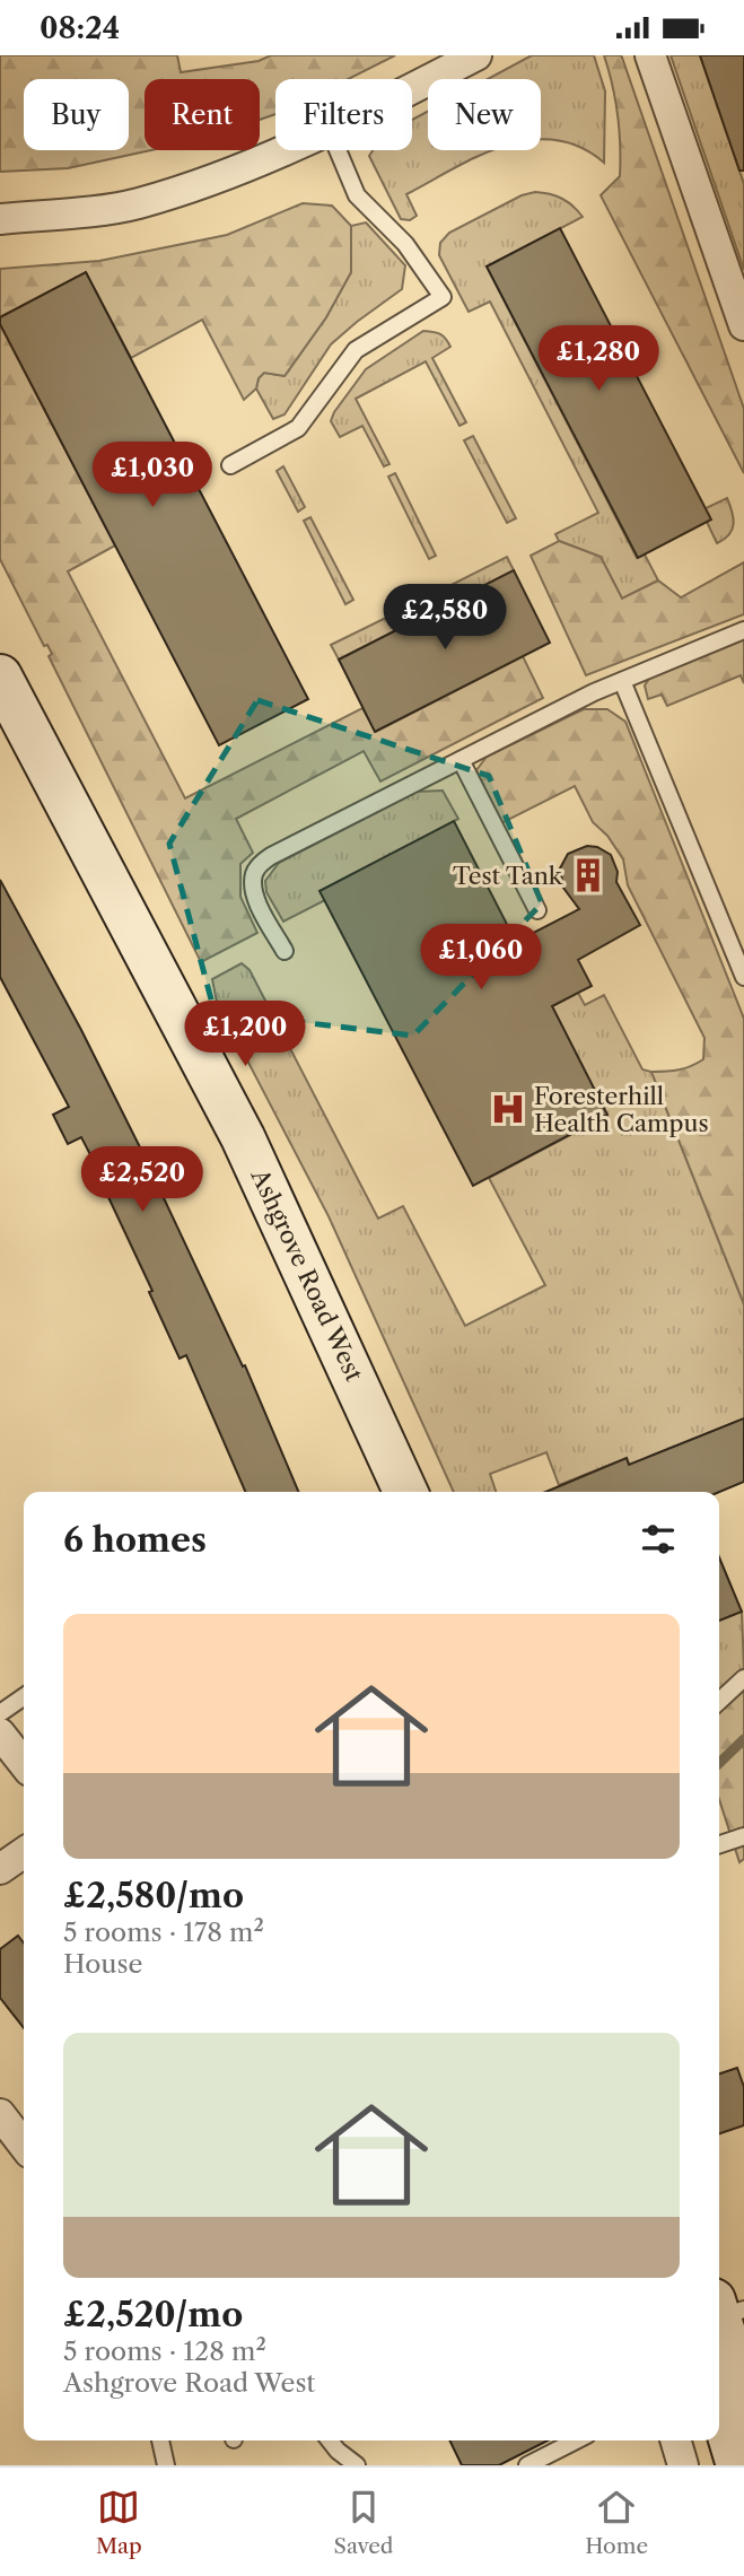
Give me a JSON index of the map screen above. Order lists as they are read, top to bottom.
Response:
{
  "streets": {
    "street": ["Ashgrove Road West"]
  },
  "places": {
    "building": ["Test Tank"],
    "hospital": ["Foresterhill Health Campus"]
  },
  "page": {
    "status": "08:24",
    "chip": [
      "Buy",
      "Rent",
      "Filters",
      "New"
    ],
    "price": [
      "£1,280",
      "£1,030",
      "£2,580",
      "£1,060",
      "£1,200",
      "£2,520"
    ],
    "heading": "6 homes",
    "list": [
      {
        "name": "£2,580/mo",
        "note": "5 rooms · 178 m² · House"
      },
      {
        "name": "£2,520/mo",
        "note": "5 rooms · 128 m² · Ashgrove Road West"
      }
    ],
    "tabs": ["Map", "Saved", "Home"]
  }
}
